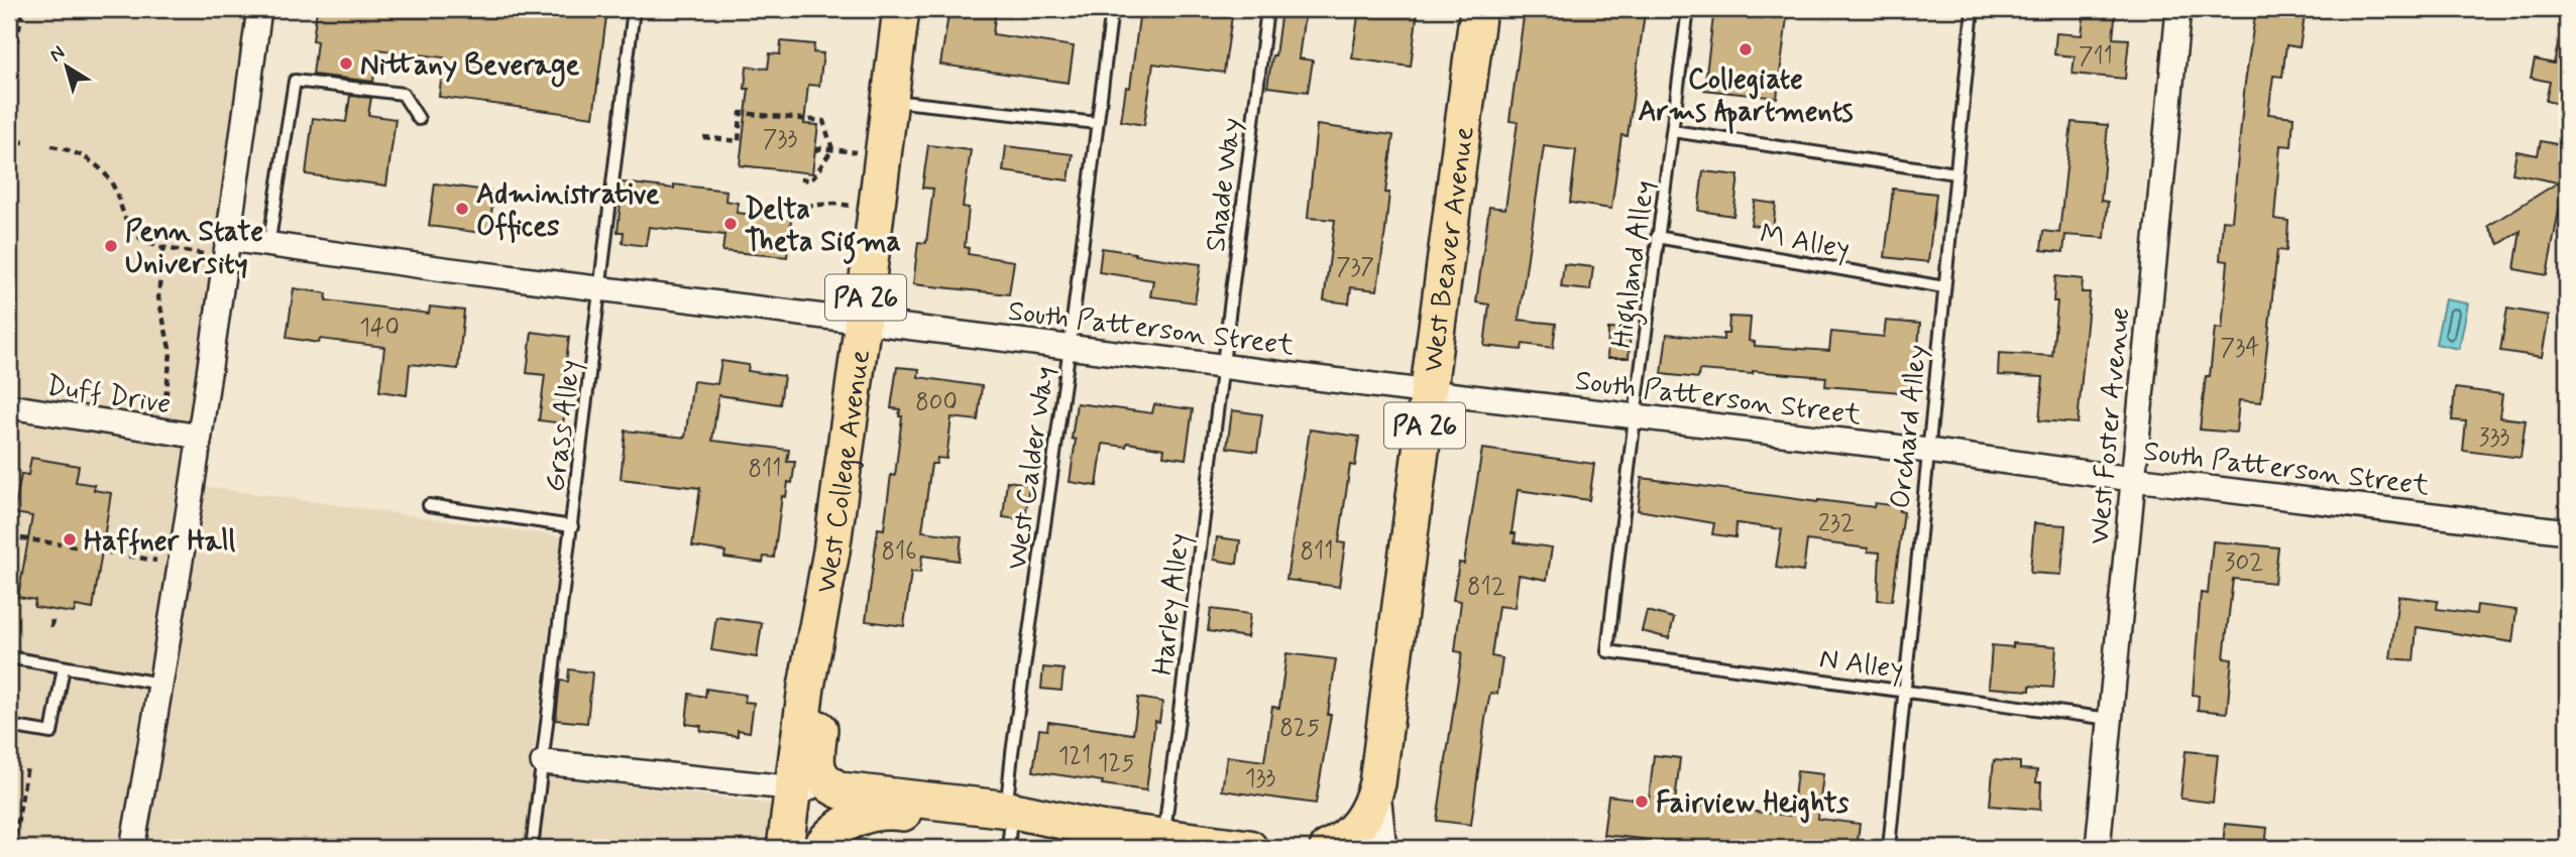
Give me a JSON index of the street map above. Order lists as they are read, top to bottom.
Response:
{
  "streets": {
    "main road": ["West Beaver Avenue", "PA 26", "West College Avenue"],
    "street": ["South Patterson Street", "Duff Drive", "West Foster Avenue"],
    "lane": [
      "Shade Way",
      "M Alley",
      "Highland Alley",
      "Grass Alley",
      "Orchard Alley",
      "West Calder Way",
      "Harley Alley",
      "N Alley"
    ]
  },
  "crossings": [
    ["Shade Way", "South Patterson Street"],
    ["Shade Way", "Harley Alley"],
    ["M Alley", "Highland Alley"],
    ["M Alley", "Orchard Alley"],
    ["West Beaver Avenue", "South Patterson Street"],
    ["Highland Alley", "South Patterson Street"],
    ["Highland Alley", "N Alley"],
    ["South Patterson Street", "Grass Alley"],
    ["South Patterson Street", "West Foster Avenue"],
    ["South Patterson Street", "Orchard Alley"],
    ["South Patterson Street", "West Calder Way"],
    ["South Patterson Street", "West College Avenue"],
    ["South Patterson Street", "Harley Alley"],
    ["West Foster Avenue", "N Alley"],
    ["Orchard Alley", "N Alley"]
  ],
  "places": [
    "Collegiate Arms Apartments",
    "Nittany Beverage",
    "Administrative Offices",
    "Delta Theta Sigma",
    "Penn State University",
    "Haffner Hall",
    "Fairview Heights"
  ],
  "house_numbers": [
    "711",
    "733",
    "737",
    "140",
    "734",
    "800",
    "333",
    "811",
    "232",
    "816",
    "811",
    "302",
    "812",
    "825",
    "121",
    "125",
    "133"
  ],
  "north": "top left"
}
